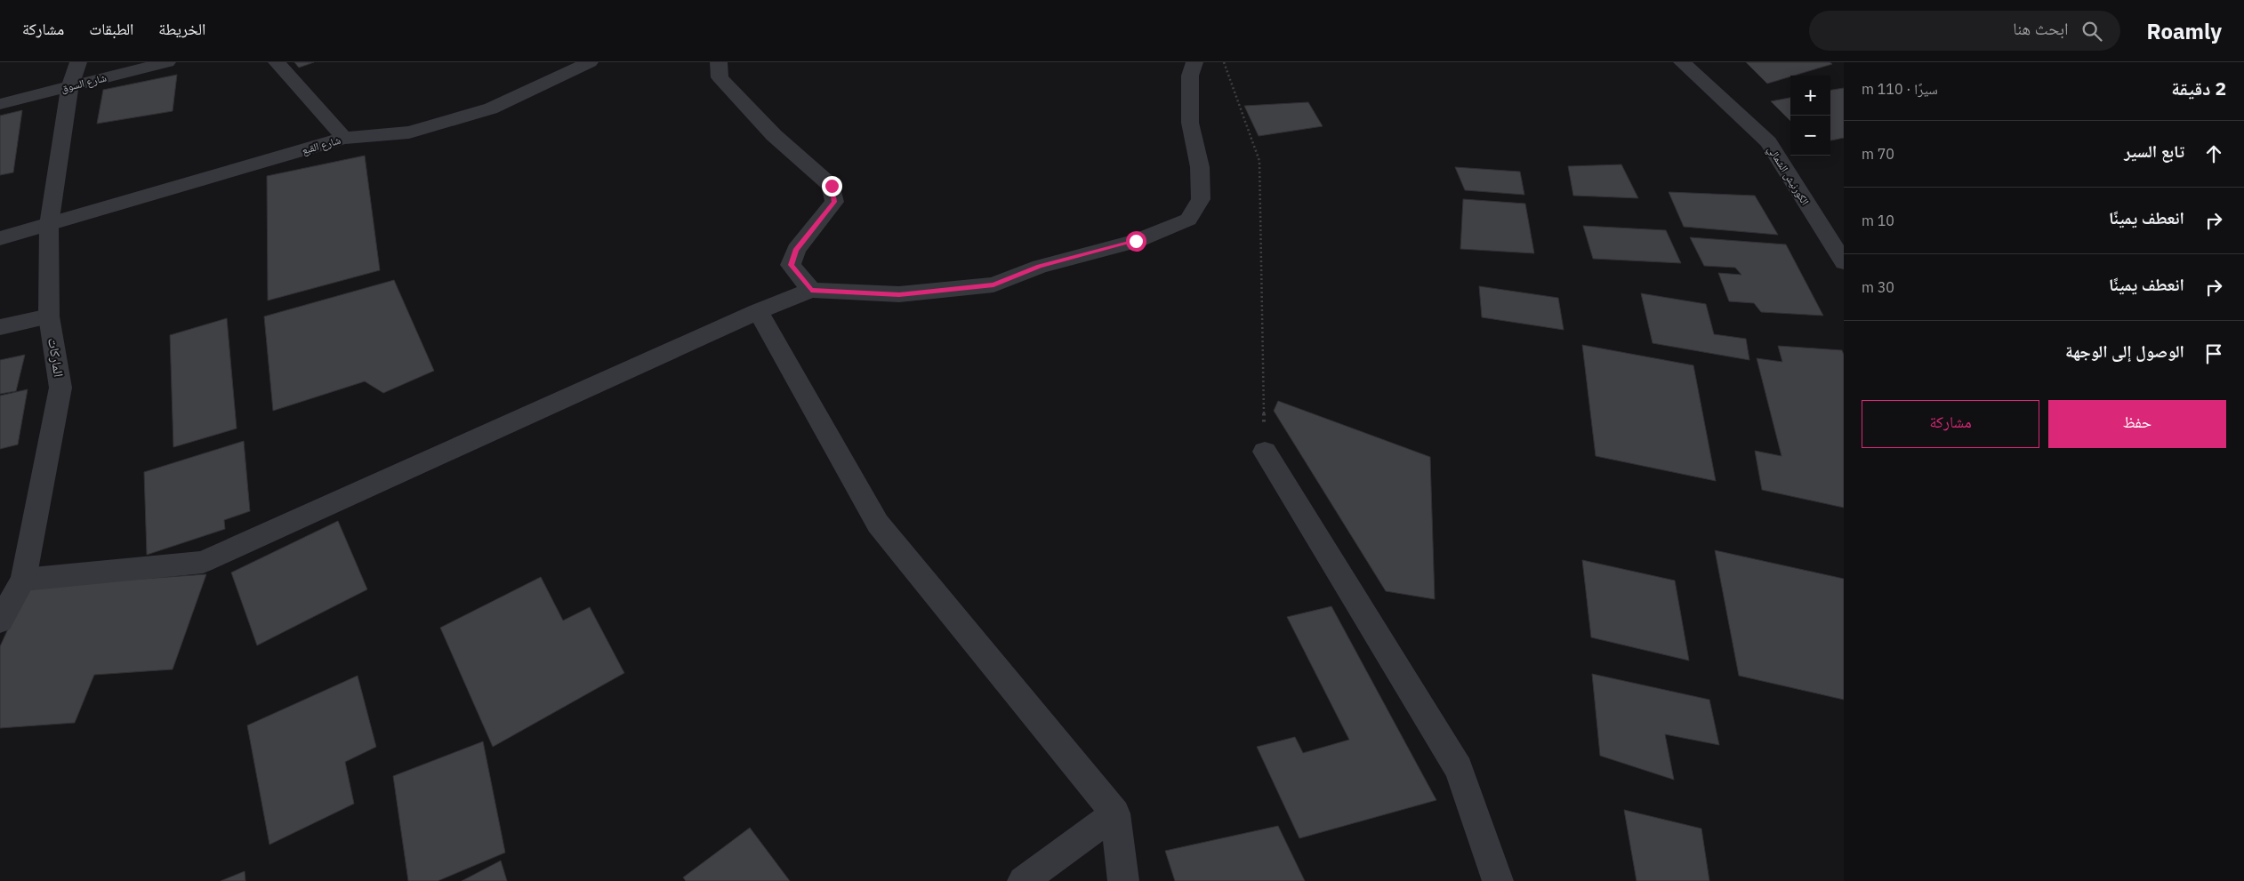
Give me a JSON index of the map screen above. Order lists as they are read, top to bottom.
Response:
{
  "streets": {
    "street": [
      "شارع السوق",
      "شارع القبع",
      "الكورنيش الشمالي",
      "الماركات"
    ]
  },
  "crossings": [
    ["شارع السوق", "الماركات"],
    ["شارع القبع", "الماركات"]
  ],
  "page": {
    "header": "Roamly",
    "search": "ابحث هنا",
    "nav": ["الخريطة", "الطبقات", "مشاركة"],
    "heading": ["2 دقيقة", "سيرًا · 110 m"],
    "map_buttons": ["+", "−"],
    "list": [
      ["تابع السير", "70 m"],
      ["انعطف يمينًا", "10 m"],
      ["انعطف يمينًا", "30 m"],
      "الوصول إلى الوجهة"
    ],
    "buttons": ["حفظ", "مشاركة"]
  }
}
